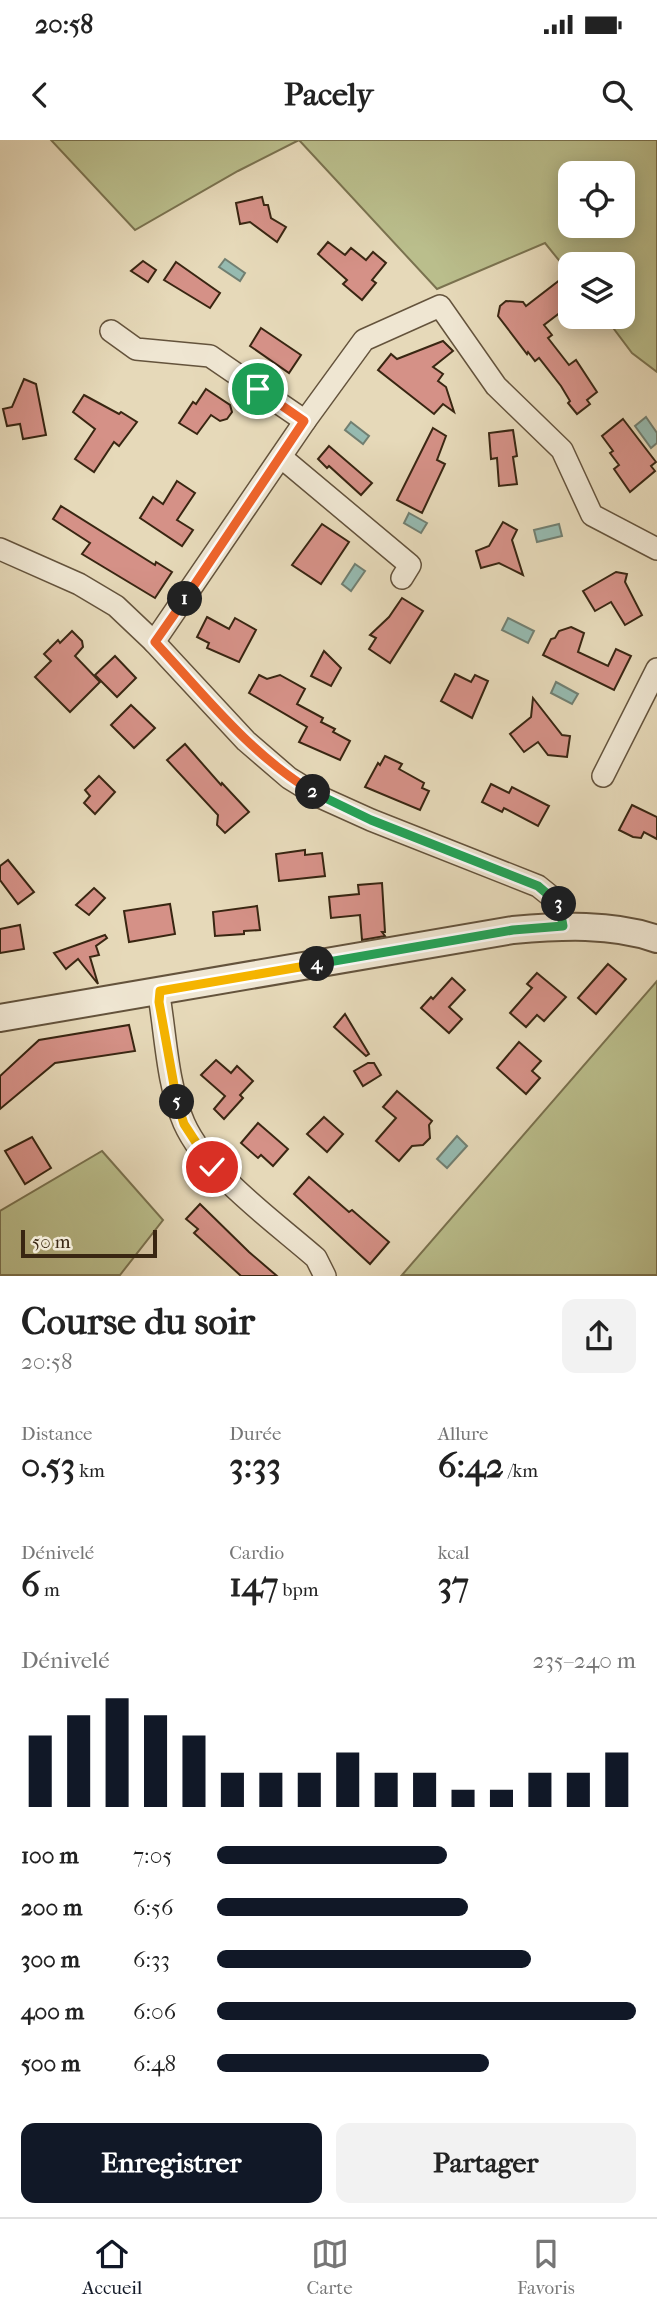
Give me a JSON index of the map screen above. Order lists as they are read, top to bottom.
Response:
{
  "scale_bar": "50 m",
  "page": {
    "status": "20:58",
    "header": "Pacely",
    "pins": [
      "1",
      "2",
      "3",
      "4",
      "5"
    ],
    "scale": "50 m",
    "heading": ["Course du soir", "20:58"],
    "stats": [
      ["Distance", "0.53 km"],
      ["Durée", "3:33"],
      ["Allure", "6:42 /km"],
      ["Dénivelé", "6 m"],
      ["Cardio", "147 bpm"],
      ["kcal", "37"]
    ],
    "chart": ["Dénivelé", "235–240 m"],
    "list": [
      {
        "name": "100 m",
        "note": "7:05"
      },
      {
        "name": "200 m",
        "note": "6:56"
      },
      {
        "name": "300 m",
        "note": "6:33"
      },
      {
        "name": "400 m",
        "note": "6:06"
      },
      {
        "name": "500 m",
        "note": "6:48"
      }
    ],
    "buttons": ["Enregistrer", "Partager"],
    "tabs": ["Accueil", "Carte", "Favoris"]
  }
}
